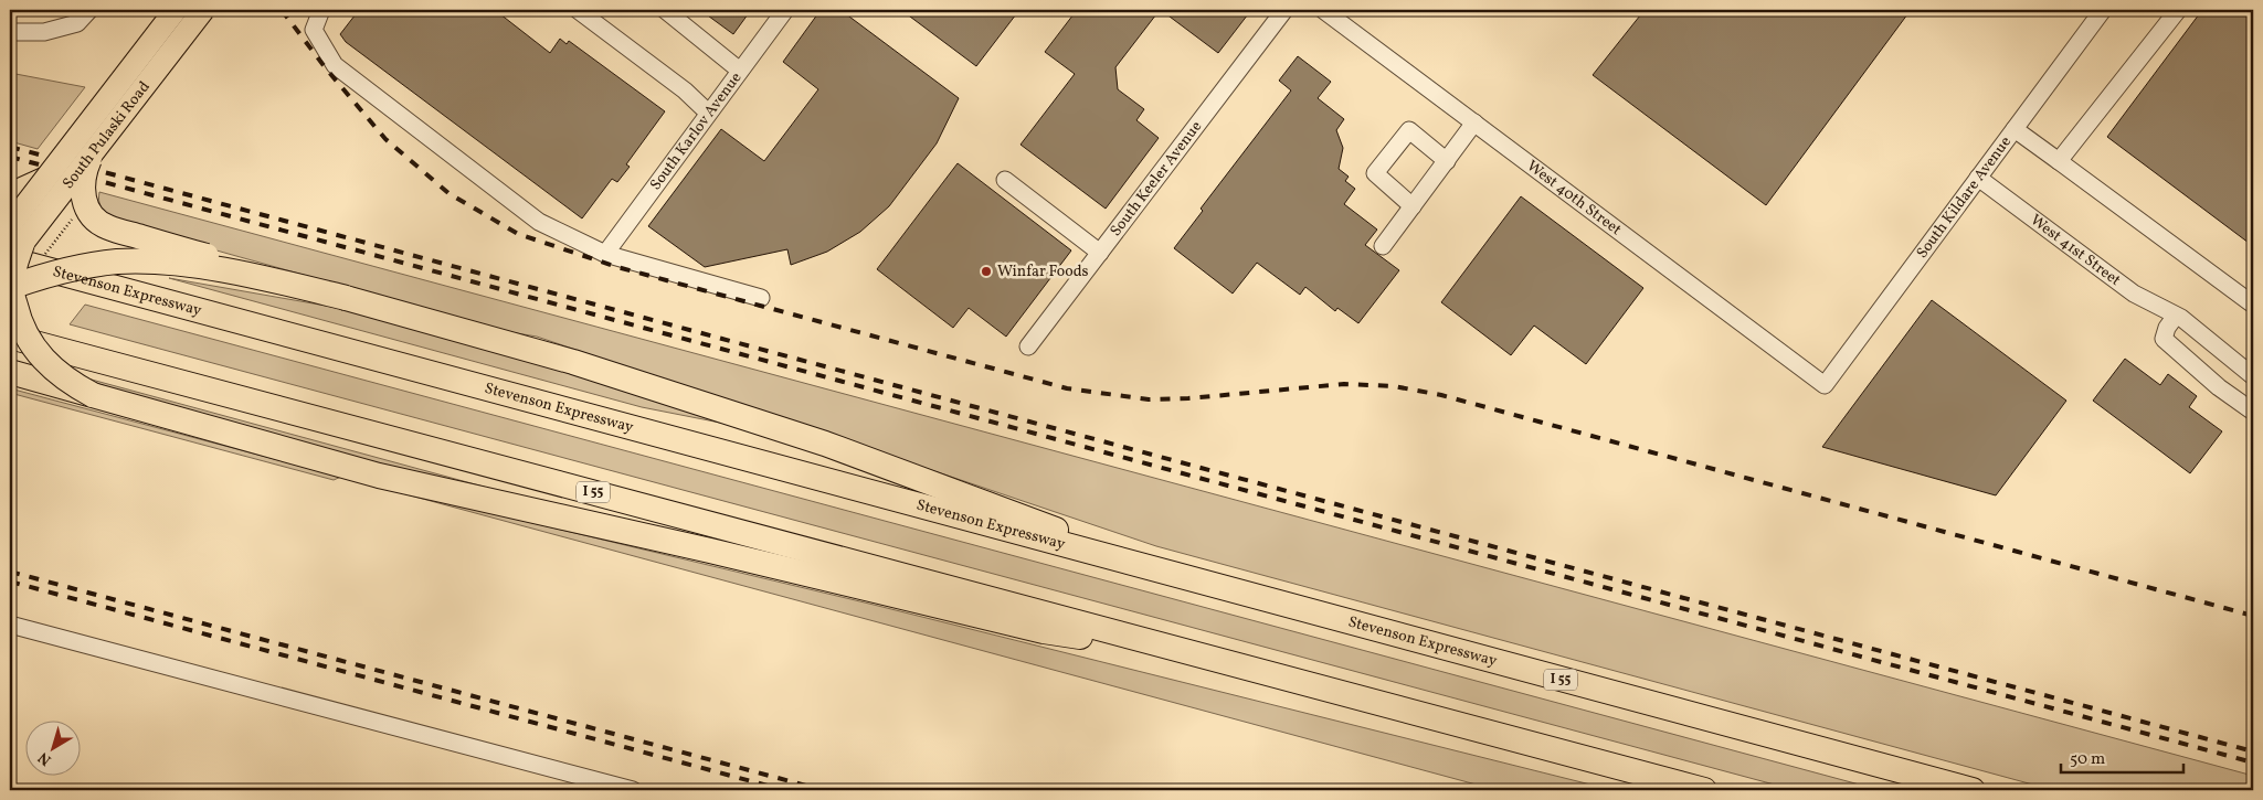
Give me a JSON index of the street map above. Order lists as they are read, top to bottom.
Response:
{
  "streets": {
    "highway": ["Stevenson Expressway", "I 55"],
    "main road": ["South Pulaski Road"],
    "street": [
      "South Karlov Avenue",
      "South Keeler Avenue",
      "West 40th Street",
      "South Kildare Avenue",
      "West 41st Street"
    ]
  },
  "crossings": [
    ["South Pulaski Road", "Stevenson Expressway"],
    ["West 40th Street", "South Kildare Avenue"],
    ["South Kildare Avenue", "West 41st Street"]
  ],
  "places": ["Winfar Foods"],
  "scale_bar": "50 m",
  "north": "bottom left"
}
